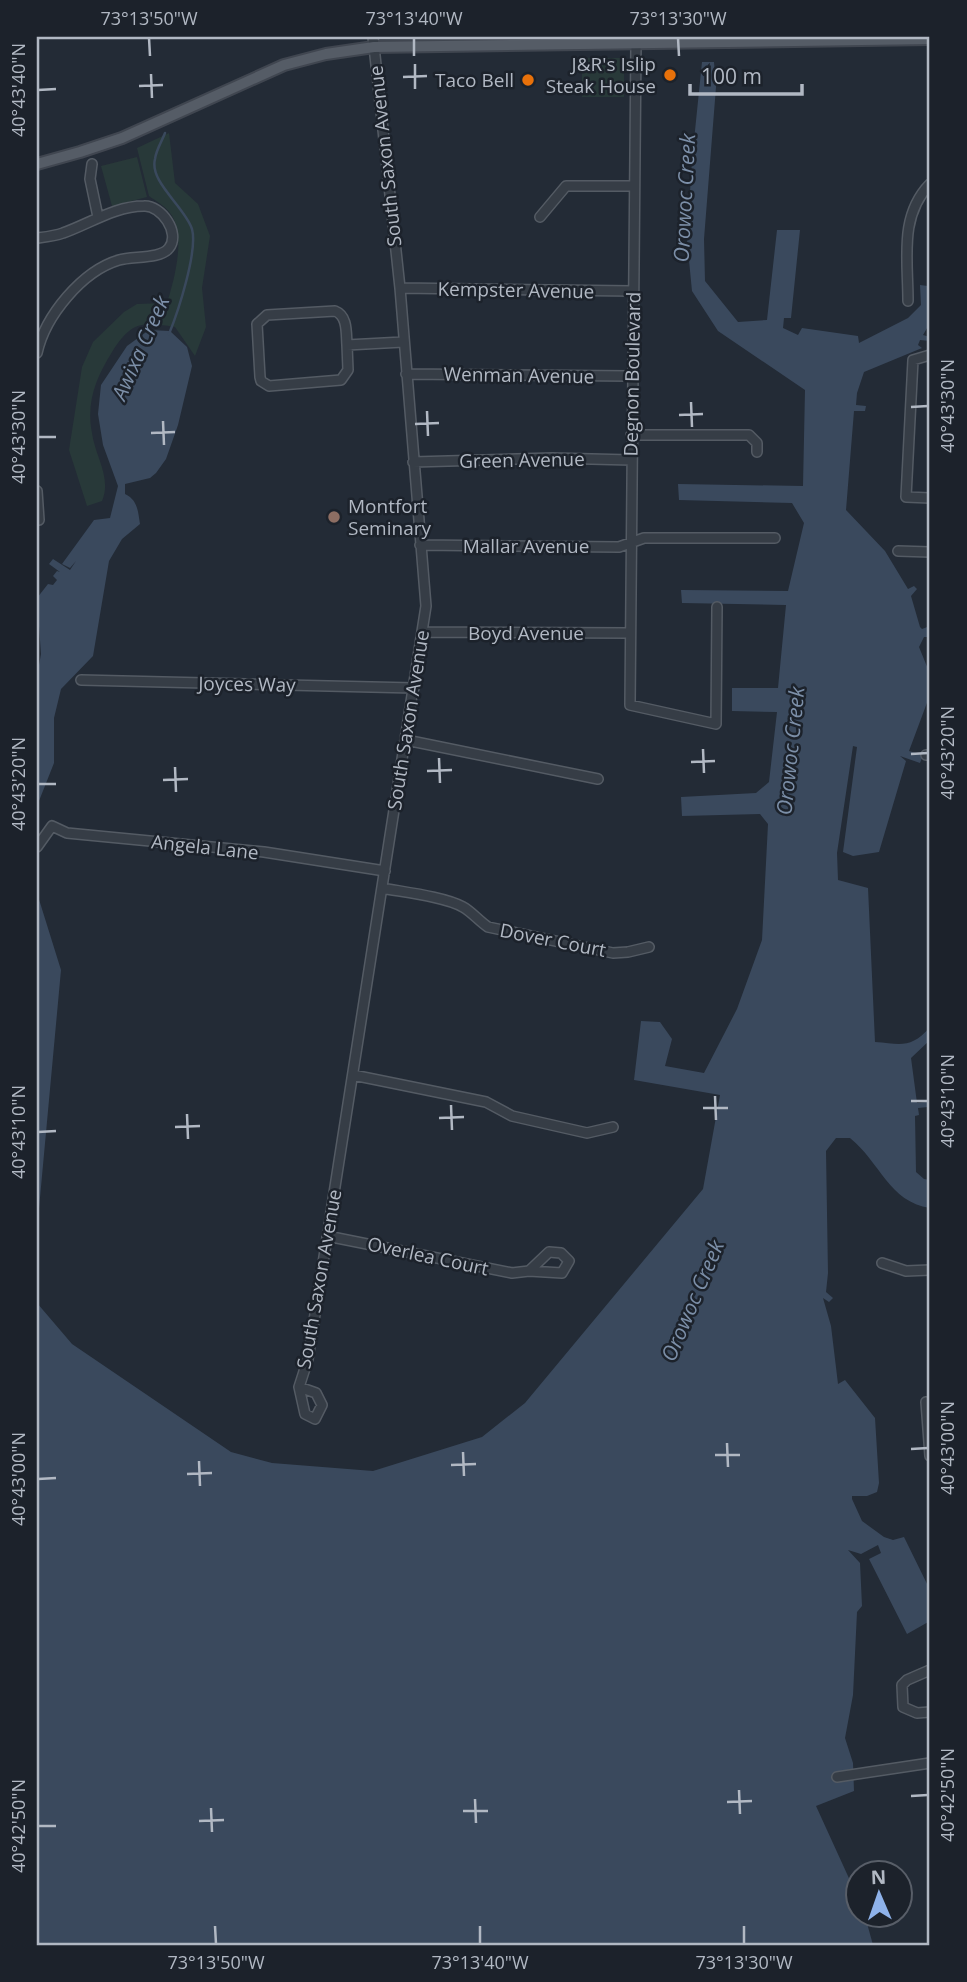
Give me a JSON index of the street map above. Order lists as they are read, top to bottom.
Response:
{
  "streets": {
    "street": [
      "South Saxon Avenue",
      "Kempster Avenue",
      "Degnon Boulevard",
      "Wenman Avenue",
      "Green Avenue",
      "Mallar Avenue",
      "Boyd Avenue",
      "Joyces Way",
      "Angela Lane",
      "Dover Court",
      "Overlea Court"
    ]
  },
  "crossings": [
    ["South Saxon Avenue", "Kempster Avenue"],
    ["South Saxon Avenue", "Wenman Avenue"],
    ["South Saxon Avenue", "Green Avenue"],
    ["South Saxon Avenue", "Mallar Avenue"],
    ["South Saxon Avenue", "Boyd Avenue"],
    ["South Saxon Avenue", "Joyces Way"],
    ["South Saxon Avenue", "Angela Lane"],
    ["South Saxon Avenue", "Dover Court"],
    ["South Saxon Avenue", "Overlea Court"],
    ["Kempster Avenue", "Degnon Boulevard"],
    ["Degnon Boulevard", "Wenman Avenue"],
    ["Degnon Boulevard", "Green Avenue"],
    ["Degnon Boulevard", "Mallar Avenue"],
    ["Degnon Boulevard", "Boyd Avenue"]
  ],
  "water": ["Orowoc Creek", "Awixa Creek"],
  "places": ["J&R's Islip Steak House", "Taco Bell", "Montfort Seminary"],
  "scale_bar": "100 m",
  "north": "top",
  "coordinates": [
    "73°13'50\"W",
    "73°13'40\"W",
    "73°13'30\"W",
    "40°43'40\"N",
    "40°43'30\"N",
    "40°43'20\"N",
    "40°43'10\"N",
    "40°43'00\"N",
    "40°42'50\"N"
  ]
}
